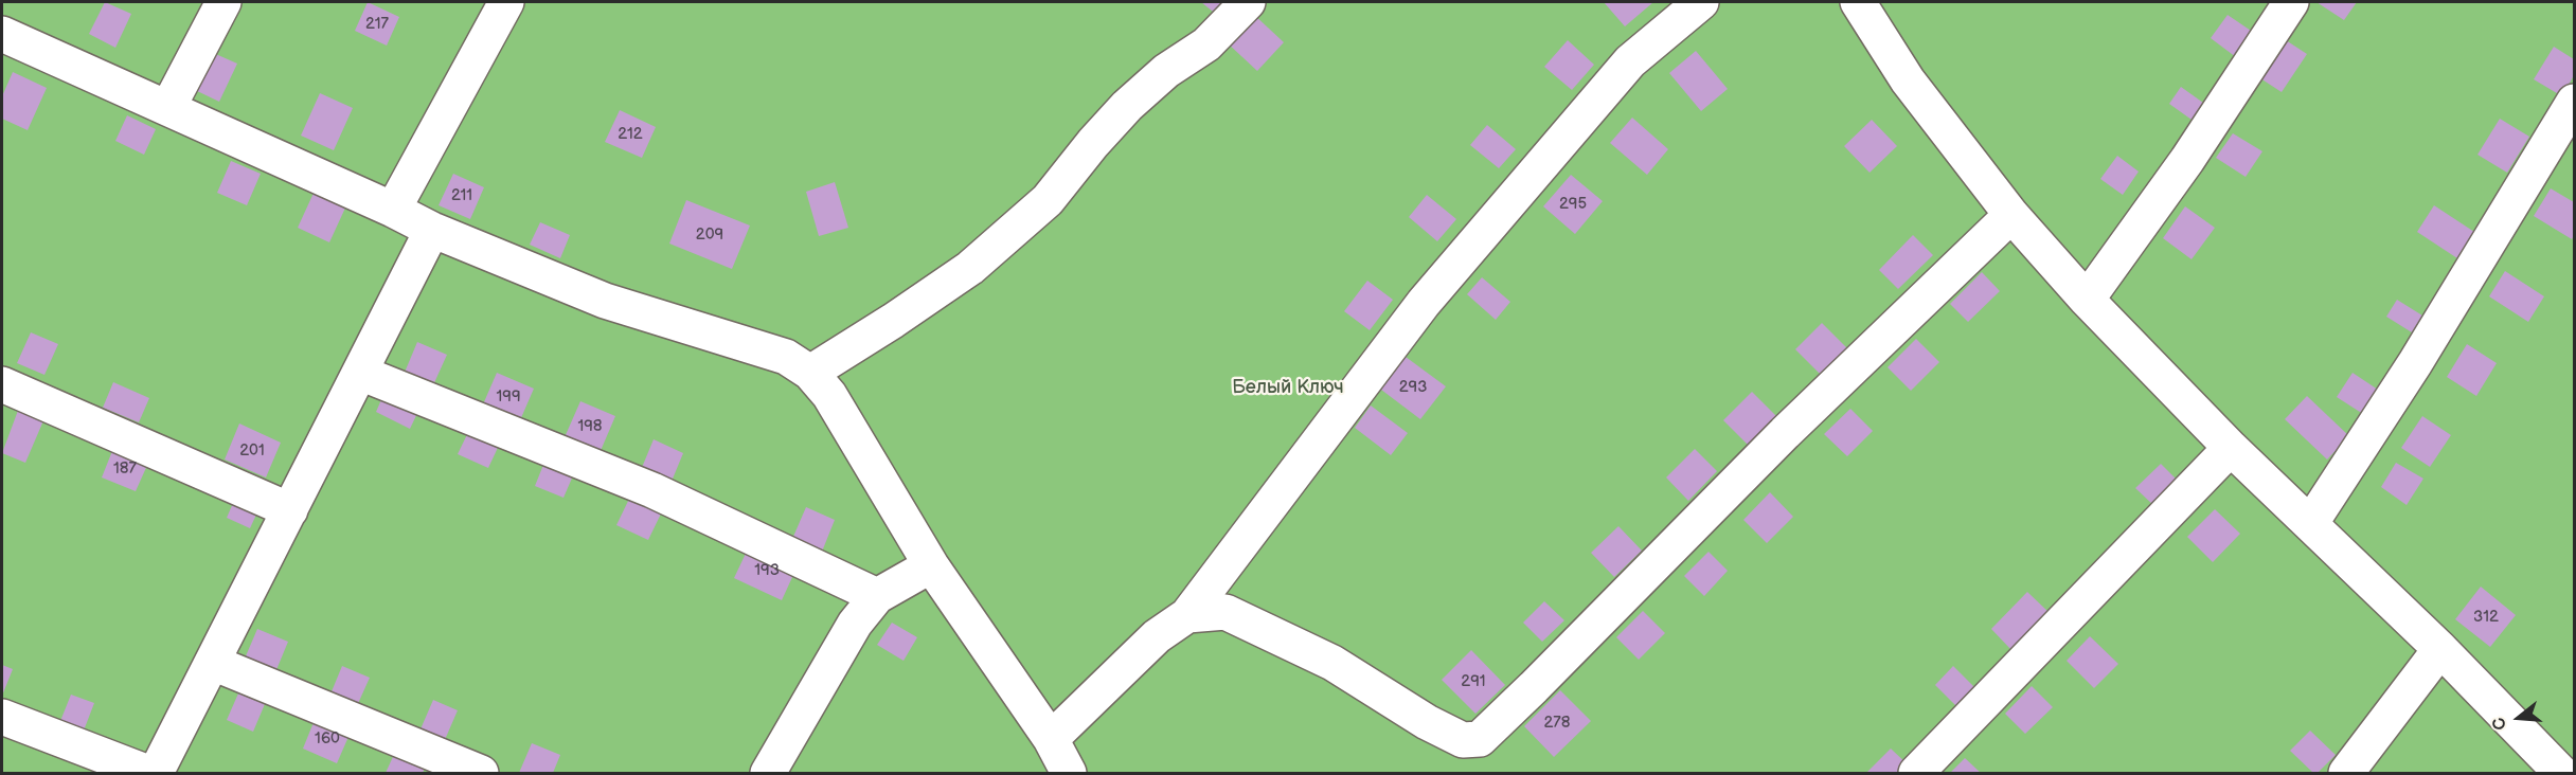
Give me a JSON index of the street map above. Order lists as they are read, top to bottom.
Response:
{
  "parks": ["Белый Ключ"],
  "house_numbers": [
    "217",
    "212",
    "211",
    "295",
    "209",
    "293",
    "199",
    "198",
    "201",
    "187",
    "193",
    "312",
    "291",
    "278",
    "160"
  ],
  "north": "left"
}
